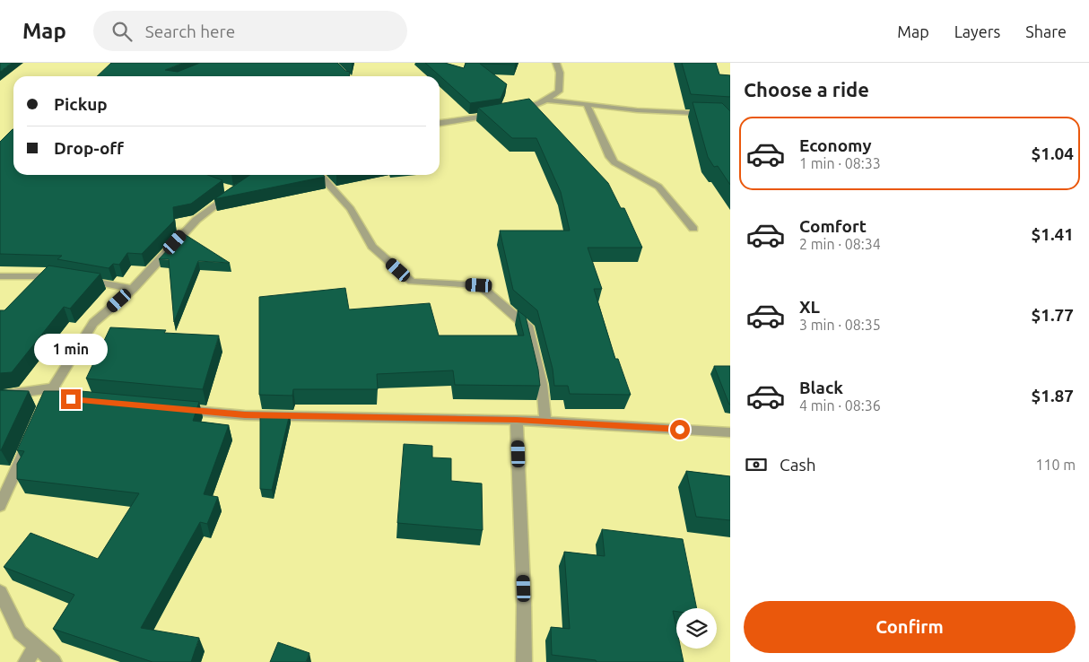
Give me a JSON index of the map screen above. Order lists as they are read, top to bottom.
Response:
{
  "page": {
    "header": "Map",
    "search": "Search here",
    "nav": ["Map", "Layers", "Share"],
    "heading": "Choose a ride",
    "banner": ["Pickup", "Drop-off"],
    "list": [
      {
        "name": "Economy",
        "note": "1 min · 08:33",
        "value": "$1.04"
      },
      {
        "name": "Comfort",
        "note": "2 min · 08:34",
        "value": "$1.41"
      },
      {
        "name": "XL",
        "note": "3 min · 08:35",
        "value": "$1.77"
      },
      {
        "name": "Black",
        "note": "4 min · 08:36",
        "value": "$1.87"
      }
    ],
    "bubble": "1 min",
    "pay": ["Cash", "110 m"],
    "buttons": "Confirm"
  }
}
